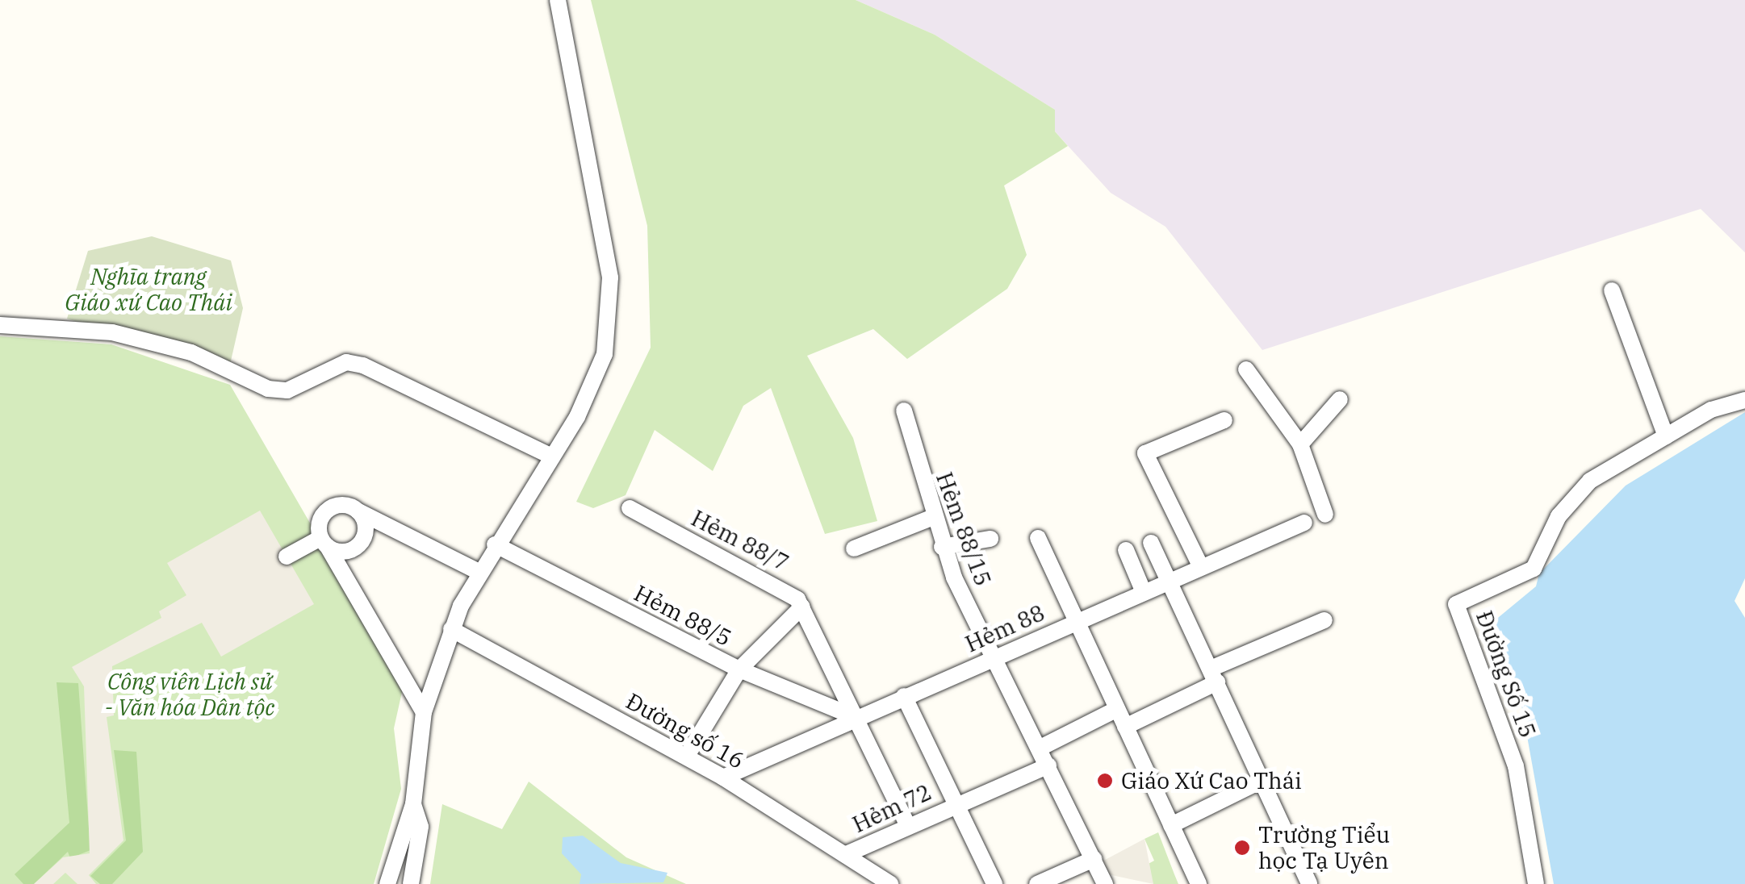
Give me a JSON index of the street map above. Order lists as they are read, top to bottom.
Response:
{
  "streets": {
    "street": [
      "Hẻm 88/15",
      "Hẻm 88/7",
      "Hẻm 88/5",
      "Hẻm 88",
      "Đường Số 15",
      "Đường số 16",
      "Hẻm 72"
    ]
  },
  "crossings": [
    ["Hẻm 88/15", "Hẻm 88"],
    ["Hẻm 88/15", "Hẻm 72"],
    ["Hẻm 88/7", "Hẻm 88/5"],
    ["Hẻm 88/7", "Hẻm 88"],
    ["Hẻm 88/7", "Hẻm 72"],
    ["Hẻm 88/5", "Hẻm 88"],
    ["Hẻm 88", "Đường số 16"],
    ["Đường số 16", "Hẻm 72"]
  ],
  "parks": ["Nghĩa trang Giáo xứ Cao Thái", "Công viên Lịch sử - Văn hóa Dân tộc"],
  "places": ["Giáo Xứ Cao Thái", "Trường Tiểu học Tạ Uyên"]
}
